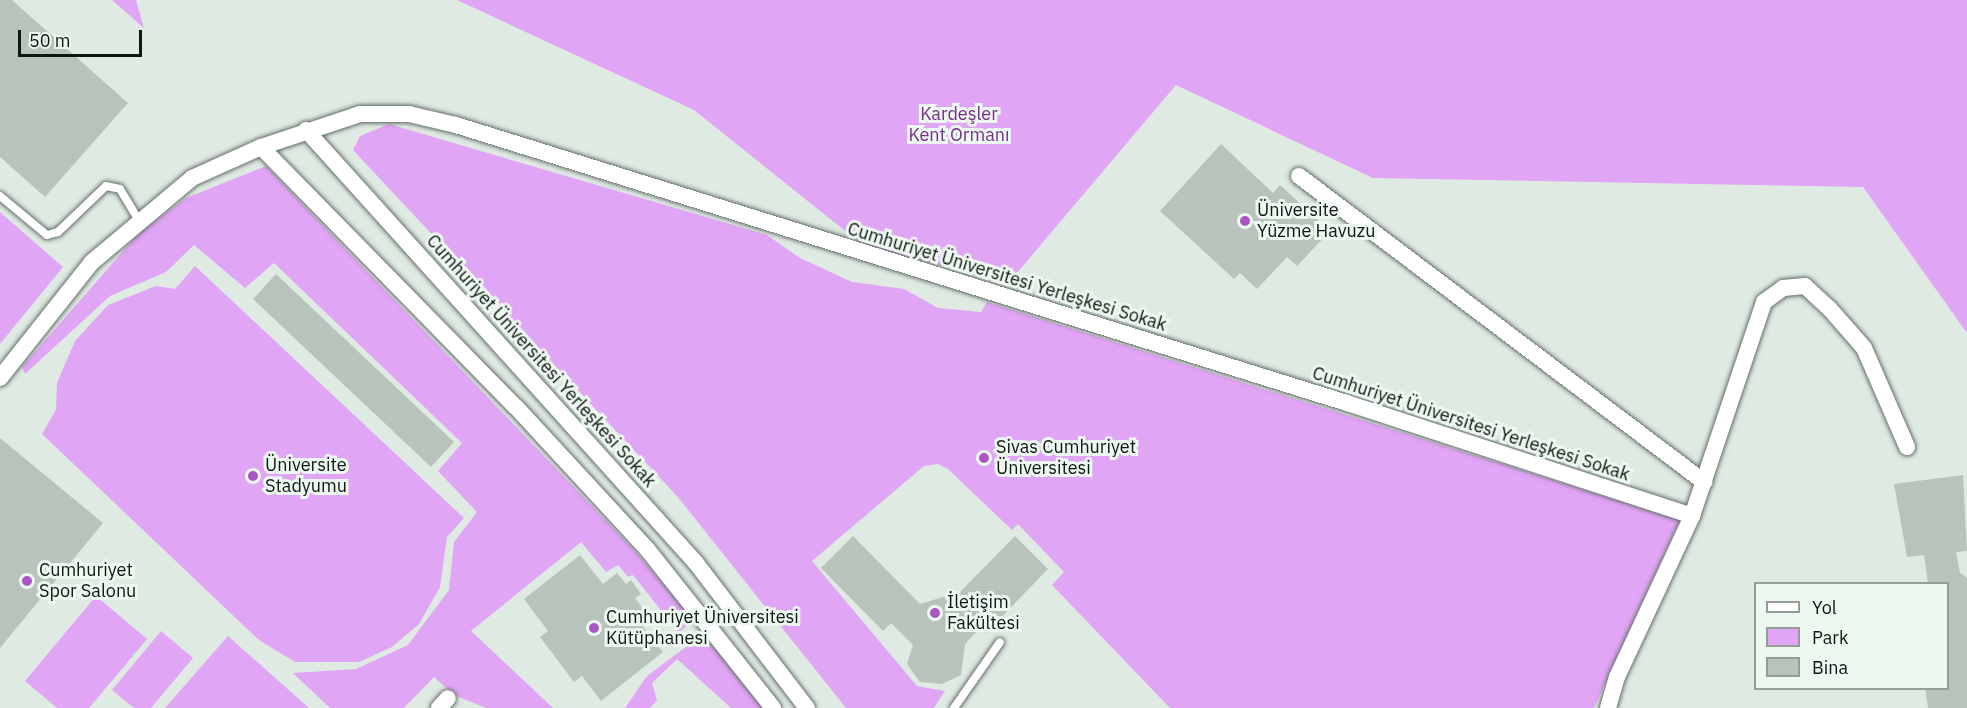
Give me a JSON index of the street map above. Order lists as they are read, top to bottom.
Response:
{
  "streets": {
    "street": ["Cumhuriyet Üniversitesi Yerleşkesi Sokak"]
  },
  "parks": ["Kardeşler Kent Ormanı"],
  "places": [
    "Üniversite Yüzme Havuzu",
    "Sivas Cumhuriyet Üniversitesi",
    "Üniversite Stadyumu",
    "Cumhuriyet Spor Salonu",
    "İletişim Fakültesi",
    "Cumhuriyet Üniversitesi Kütüphanesi"
  ],
  "legend": ["Yol", "Park", "Bina"],
  "scale_bar": "50 m"
}
